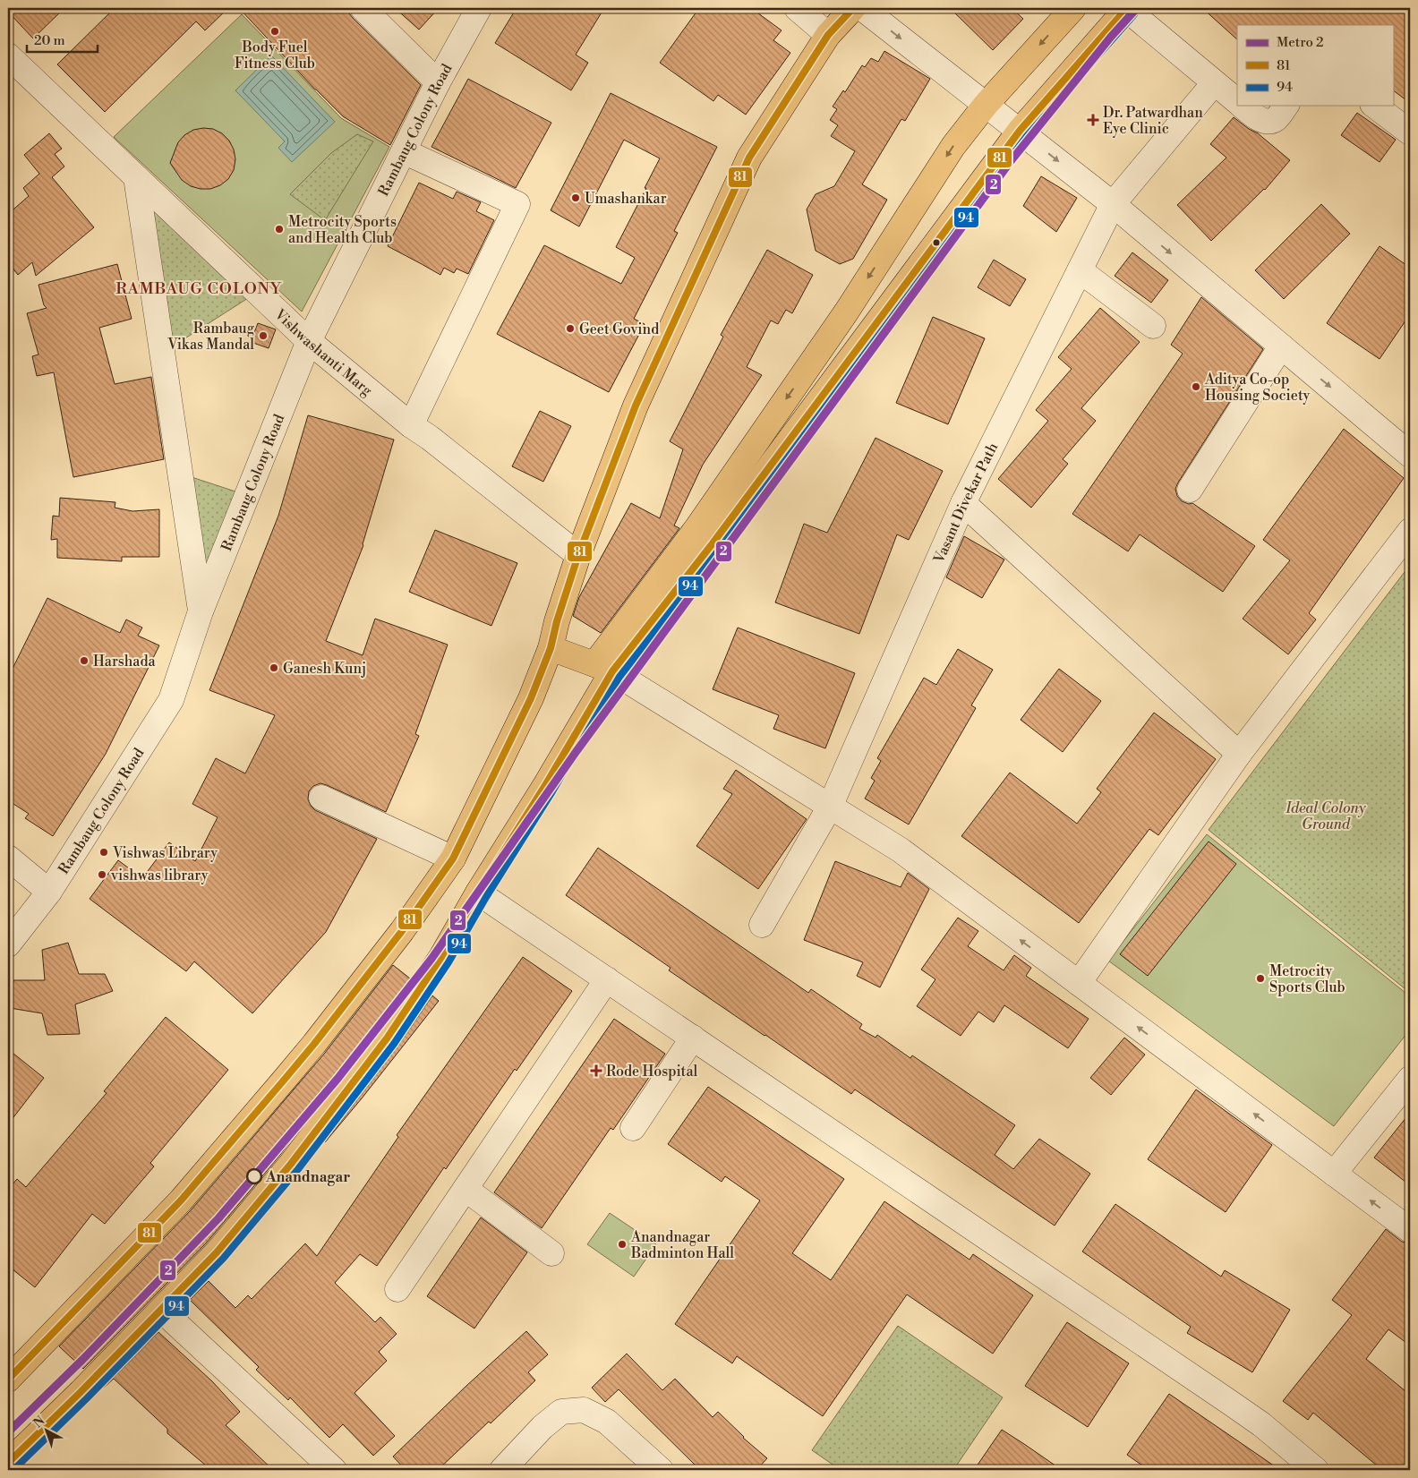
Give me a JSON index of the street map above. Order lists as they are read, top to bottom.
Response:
{
  "streets": {
    "street": ["Rambaug Colony Road", "Vishwashanti Marg", "Vasant Divekar Path"]
  },
  "crossings": [
    ["Rambaug Colony Road", "Vishwashanti Marg"]
  ],
  "districts": ["RAMBAUG COLONY"],
  "parks": ["Ideal Colony Ground"],
  "places": {
    "other": [
      "Body Fuel Fitness Club",
      "Umashankar",
      "Metrocity Sports and Health Club",
      "Geet Govind",
      "Rambaug Vikas Mandal",
      "Aditya Co-op Housing Society",
      "Harshada",
      "Ganesh Kunj",
      "Vishwas Library",
      "vishwas library",
      "Metrocity Sports Club",
      "Anandnagar",
      "Anandnagar Badminton Hall"
    ],
    "health": ["Dr. Patwardhan Eye Clinic", "Rode Hospital"]
  },
  "lines": ["metro line 2", "transit line 81", "transit line 94"],
  "legend": ["Metro 2", "81", "94"],
  "scale_bar": "20 m",
  "north": "top left"
}
